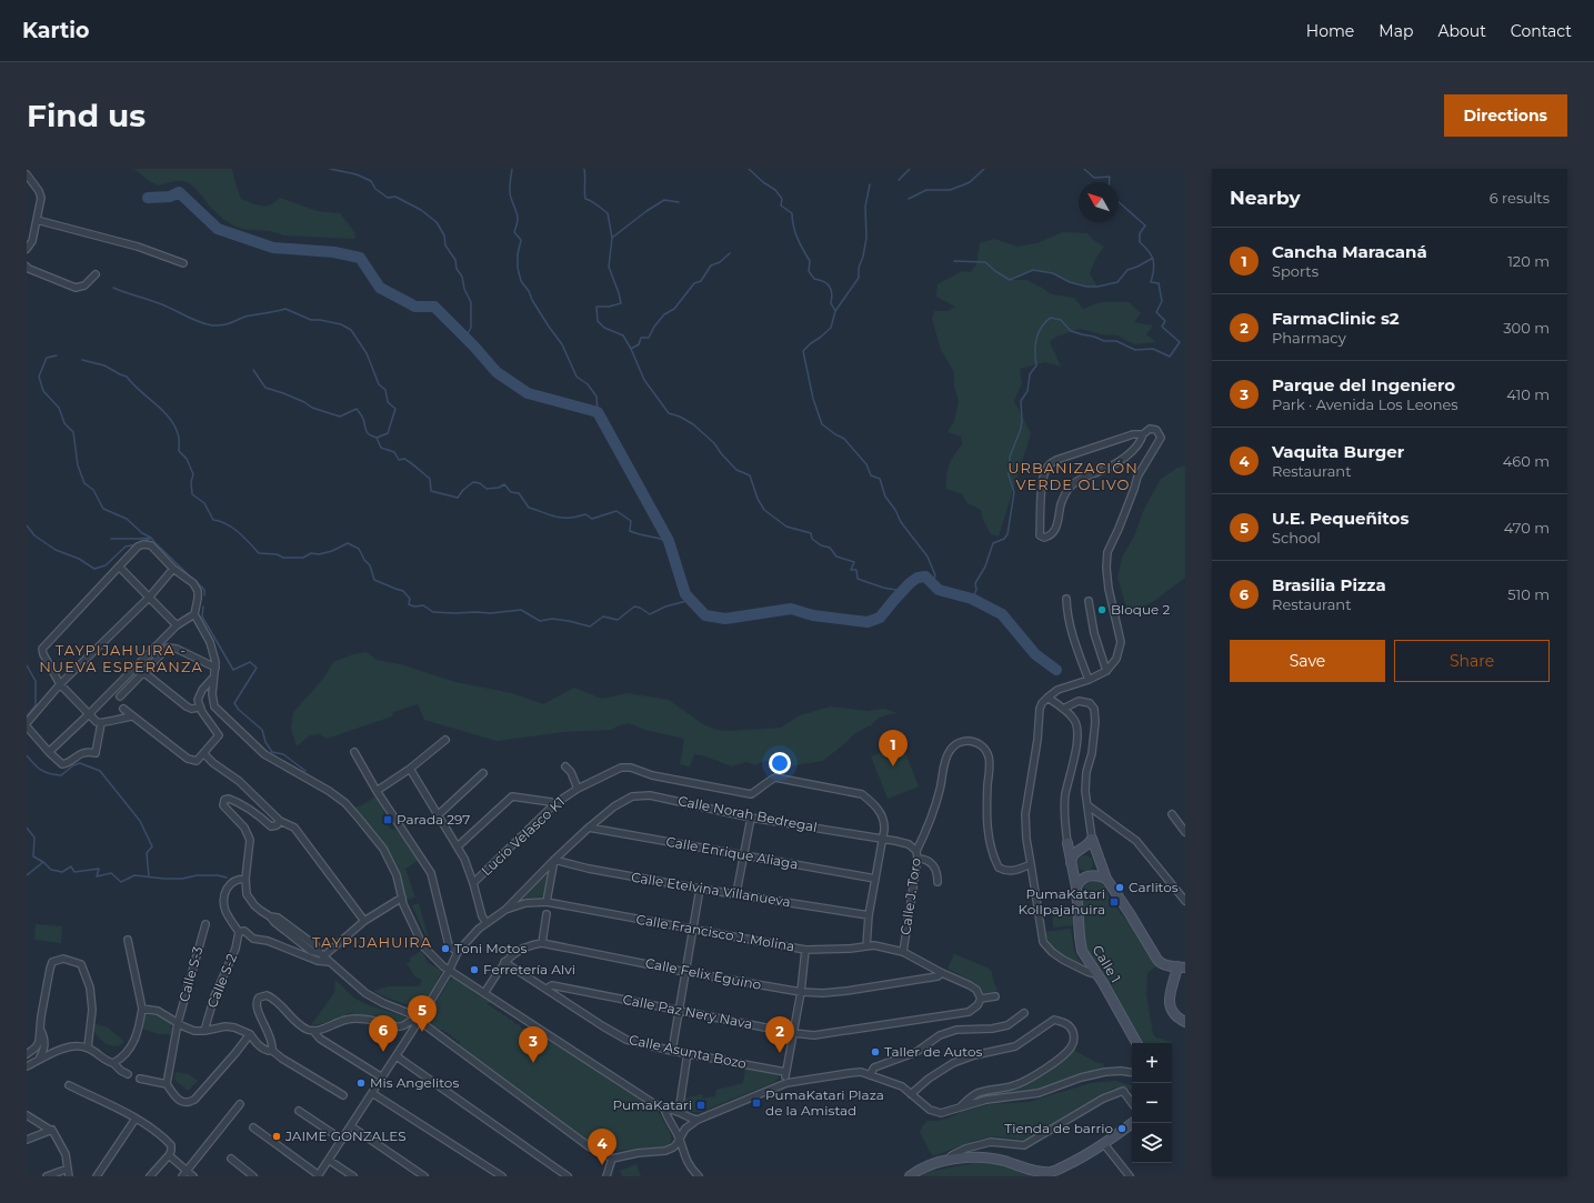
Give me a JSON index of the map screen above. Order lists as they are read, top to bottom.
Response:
{
  "streets": {
    "main road": ["Calle 1"],
    "street": [
      "Calle Norah Bedregal",
      "Lucio Velasco K1",
      "Calle Enrique Aliaga",
      "Calle Etelvina Villanueva",
      "Calle J. Toro",
      "Calle Francisco J. Molina",
      "Calle S-3",
      "Calle Felix Eguino",
      "Calle S-2",
      "Calle Paz Nery Nava",
      "Calle Asunta Bozo"
    ]
  },
  "crossings": [
    ["Calle Norah Bedregal", "Lucio Velasco K1"],
    ["Calle Norah Bedregal", "Calle Enrique Aliaga"],
    ["Calle Norah Bedregal", "Calle Etelvina Villanueva"],
    ["Calle Norah Bedregal", "Calle J. Toro"],
    ["Calle Norah Bedregal", "Calle Francisco J. Molina"],
    ["Lucio Velasco K1", "Calle J. Toro"],
    ["Calle J. Toro", "Calle Francisco J. Molina"],
    ["Calle Francisco J. Molina", "Calle Felix Eguino"],
    ["Calle Francisco J. Molina", "Calle Paz Nery Nava"],
    ["Calle Felix Eguino", "Calle Asunta Bozo"],
    ["Calle Paz Nery Nava", "Calle Asunta Bozo"]
  ],
  "districts": ["URBANIZACIÓN VERDE OLIVO", "TAYPIJAHUIRA - NUEVA ESPERANZA", "TAYPIJAHUIRA"],
  "places": {
    "other": [
      "Bloque 2",
      "Carlitos",
      "Toni Motos",
      "Ferretería Alvi",
      "Taller de Autos",
      "Mis Angelitos",
      "Tienda de barrio",
      "JAIME GONZALES"
    ],
    "transit": [
      "Parada 297",
      "PumaKatari Kollpajahuira",
      "PumaKatari Plaza de la Amistad",
      "PumaKatari"
    ]
  },
  "north": "top left",
  "page": {
    "header": "Kartio",
    "nav": [
      "Home",
      "Map",
      "About",
      "Contact"
    ],
    "buttons": [
      "Directions",
      ["Save", "Share"]
    ],
    "title": "Find us",
    "heading": ["Nearby", "6 results"],
    "list": [
      {
        "mark": "1",
        "name": "Cancha Maracaná",
        "note": "Sports",
        "value": "120 m"
      },
      {
        "mark": "2",
        "name": "FarmaClinic s2",
        "note": "Pharmacy",
        "value": "300 m"
      },
      {
        "mark": "3",
        "name": "Parque del Ingeniero",
        "note": "Park · Avenida Los Leones",
        "value": "410 m"
      },
      {
        "mark": "4",
        "name": "Vaquita Burger",
        "note": "Restaurant",
        "value": "460 m"
      },
      {
        "mark": "5",
        "name": "U.E. Pequeñitos",
        "note": "School",
        "value": "470 m"
      },
      {
        "mark": "6",
        "name": "Brasilia Pizza",
        "note": "Restaurant",
        "value": "510 m"
      }
    ],
    "pins": [
      "1",
      "5",
      "6",
      "2",
      "3",
      "4"
    ],
    "map_buttons": ["+", "−"]
  }
}
